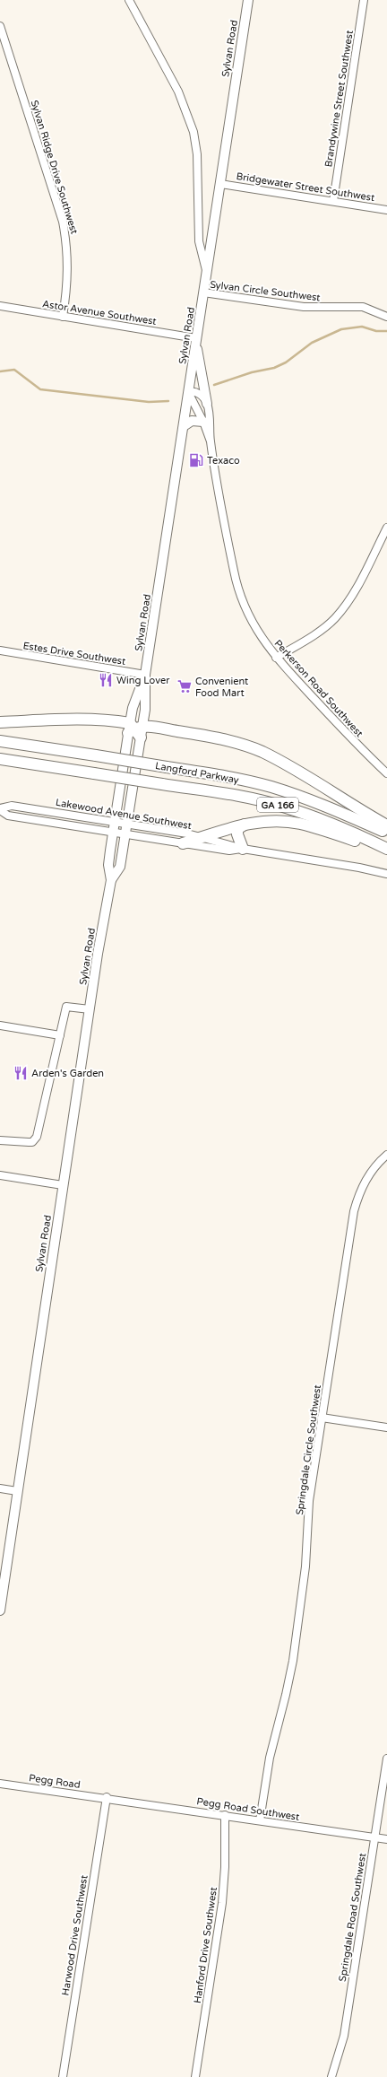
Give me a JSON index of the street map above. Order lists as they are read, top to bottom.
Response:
{
  "streets": {
    "highway": ["Langford Parkway", "GA 166"],
    "main road": ["Sylvan Road"],
    "street": [
      "Brandywine Street Southwest",
      "Sylvan Ridge Drive Southwest",
      "Bridgewater Street Southwest",
      "Sylvan Circle Southwest",
      "Astor Avenue Southwest",
      "Estes Drive Southwest",
      "Perkerson Road Southwest",
      "Lakewood Avenue Southwest",
      "Springdale Circle Southwest",
      "Pegg Road",
      "Pegg Road Southwest",
      "Springdale Road Southwest",
      "Harwood Drive Southwest",
      "Hanford Drive Southwest"
    ]
  },
  "crossings": [
    ["Sylvan Road", "Bridgewater Street Southwest"],
    ["Sylvan Road", "Sylvan Circle Southwest"],
    ["Sylvan Road", "Astor Avenue Southwest"],
    ["Sylvan Road", "Estes Drive Southwest"],
    ["Sylvan Road", "Perkerson Road Southwest"],
    ["Sylvan Road", "Lakewood Avenue Southwest"],
    ["Brandywine Street Southwest", "Bridgewater Street Southwest"],
    ["Sylvan Ridge Drive Southwest", "Astor Avenue Southwest"],
    ["Springdale Circle Southwest", "Pegg Road Southwest"],
    ["Pegg Road", "Pegg Road Southwest"],
    ["Pegg Road", "Harwood Drive Southwest"],
    ["Pegg Road Southwest", "Springdale Road Southwest"],
    ["Pegg Road Southwest", "Harwood Drive Southwest"],
    ["Pegg Road Southwest", "Hanford Drive Southwest"]
  ],
  "places": {
    "fuel station": ["Texaco"],
    "restaurant": ["Wing Lover", "Arden's Garden"],
    "supermarket": ["Convenient Food Mart"]
  }
}
